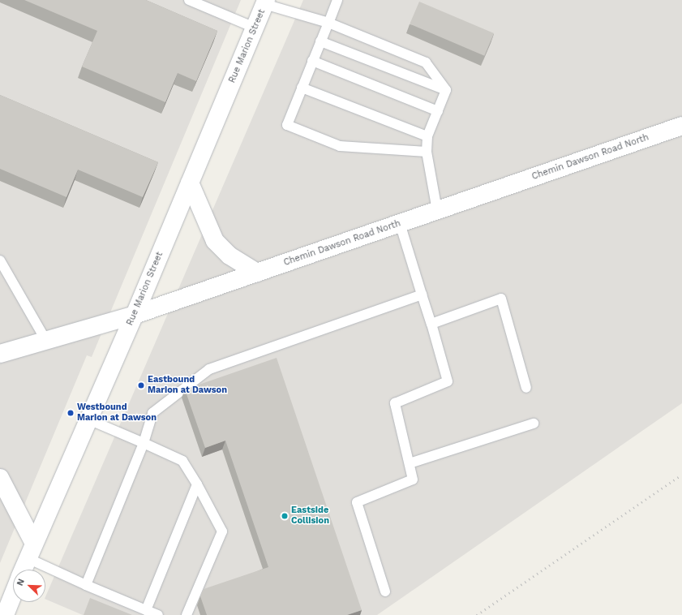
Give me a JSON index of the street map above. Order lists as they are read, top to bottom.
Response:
{
  "streets": {
    "street": ["Rue Marion Street", "Chemin Dawson Road North"]
  },
  "crossings": [
    ["Rue Marion Street", "Chemin Dawson Road North"]
  ],
  "places": ["Eastbound Marion at Dawson", "Westbound Marion at Dawson", "Eastside Collision"],
  "north": "top left"
}
